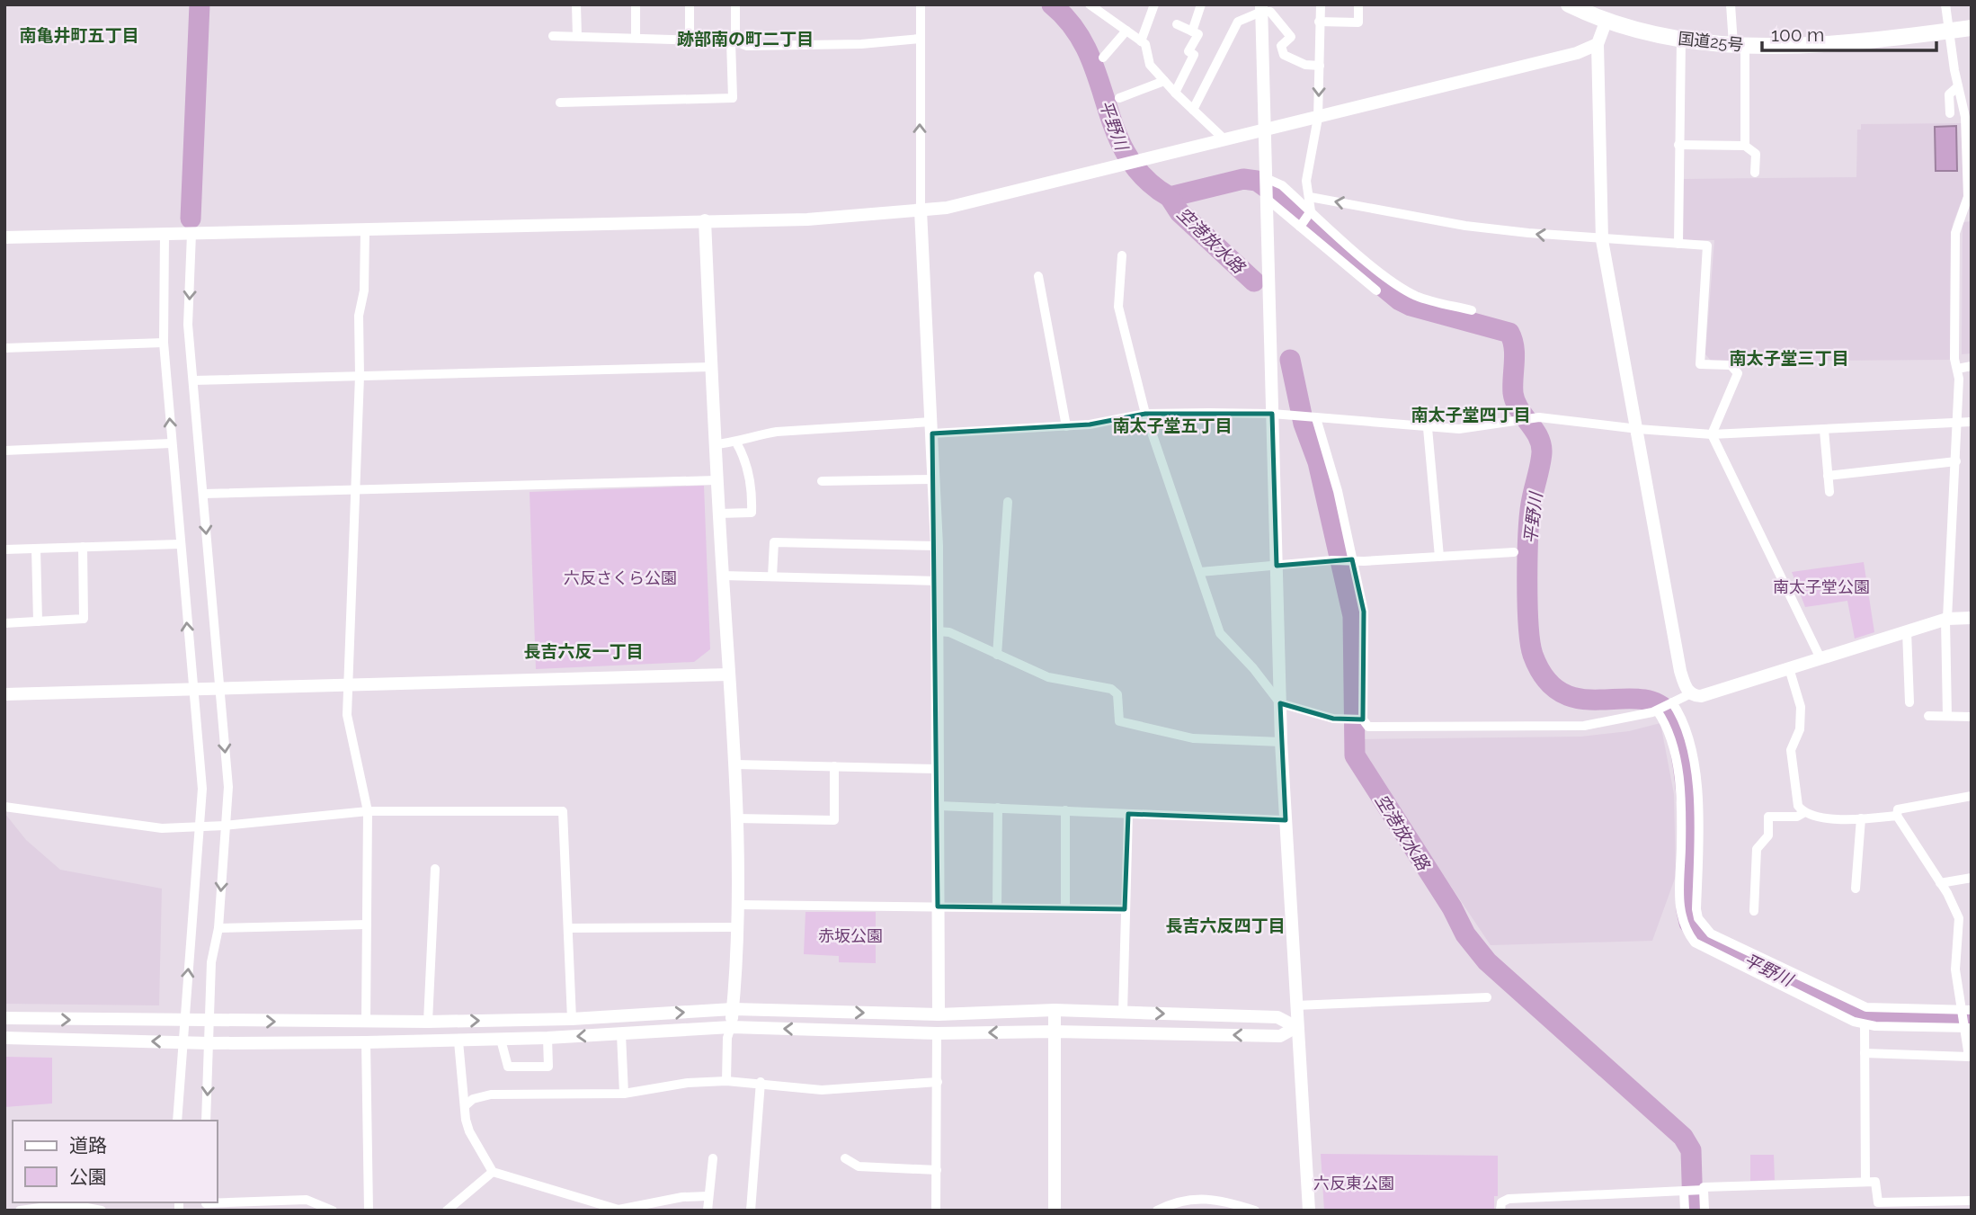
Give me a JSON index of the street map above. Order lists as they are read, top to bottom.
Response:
{
  "streets": {
    "highway": ["国道25号"]
  },
  "districts": [
    "南亀井町五丁目",
    "跡部南の町二丁目",
    "南太子堂三丁目",
    "南太子堂四丁目",
    "南太子堂五丁目",
    "長吉六反一丁目",
    "長吉六反四丁目"
  ],
  "water": ["平野川", "空港放水路"],
  "parks": [
    "六反さくら公園",
    "南太子堂公園",
    "赤坂公園",
    "六反東公園"
  ],
  "legend": ["道路", "公園"],
  "scale_bar": "100 m"
}
